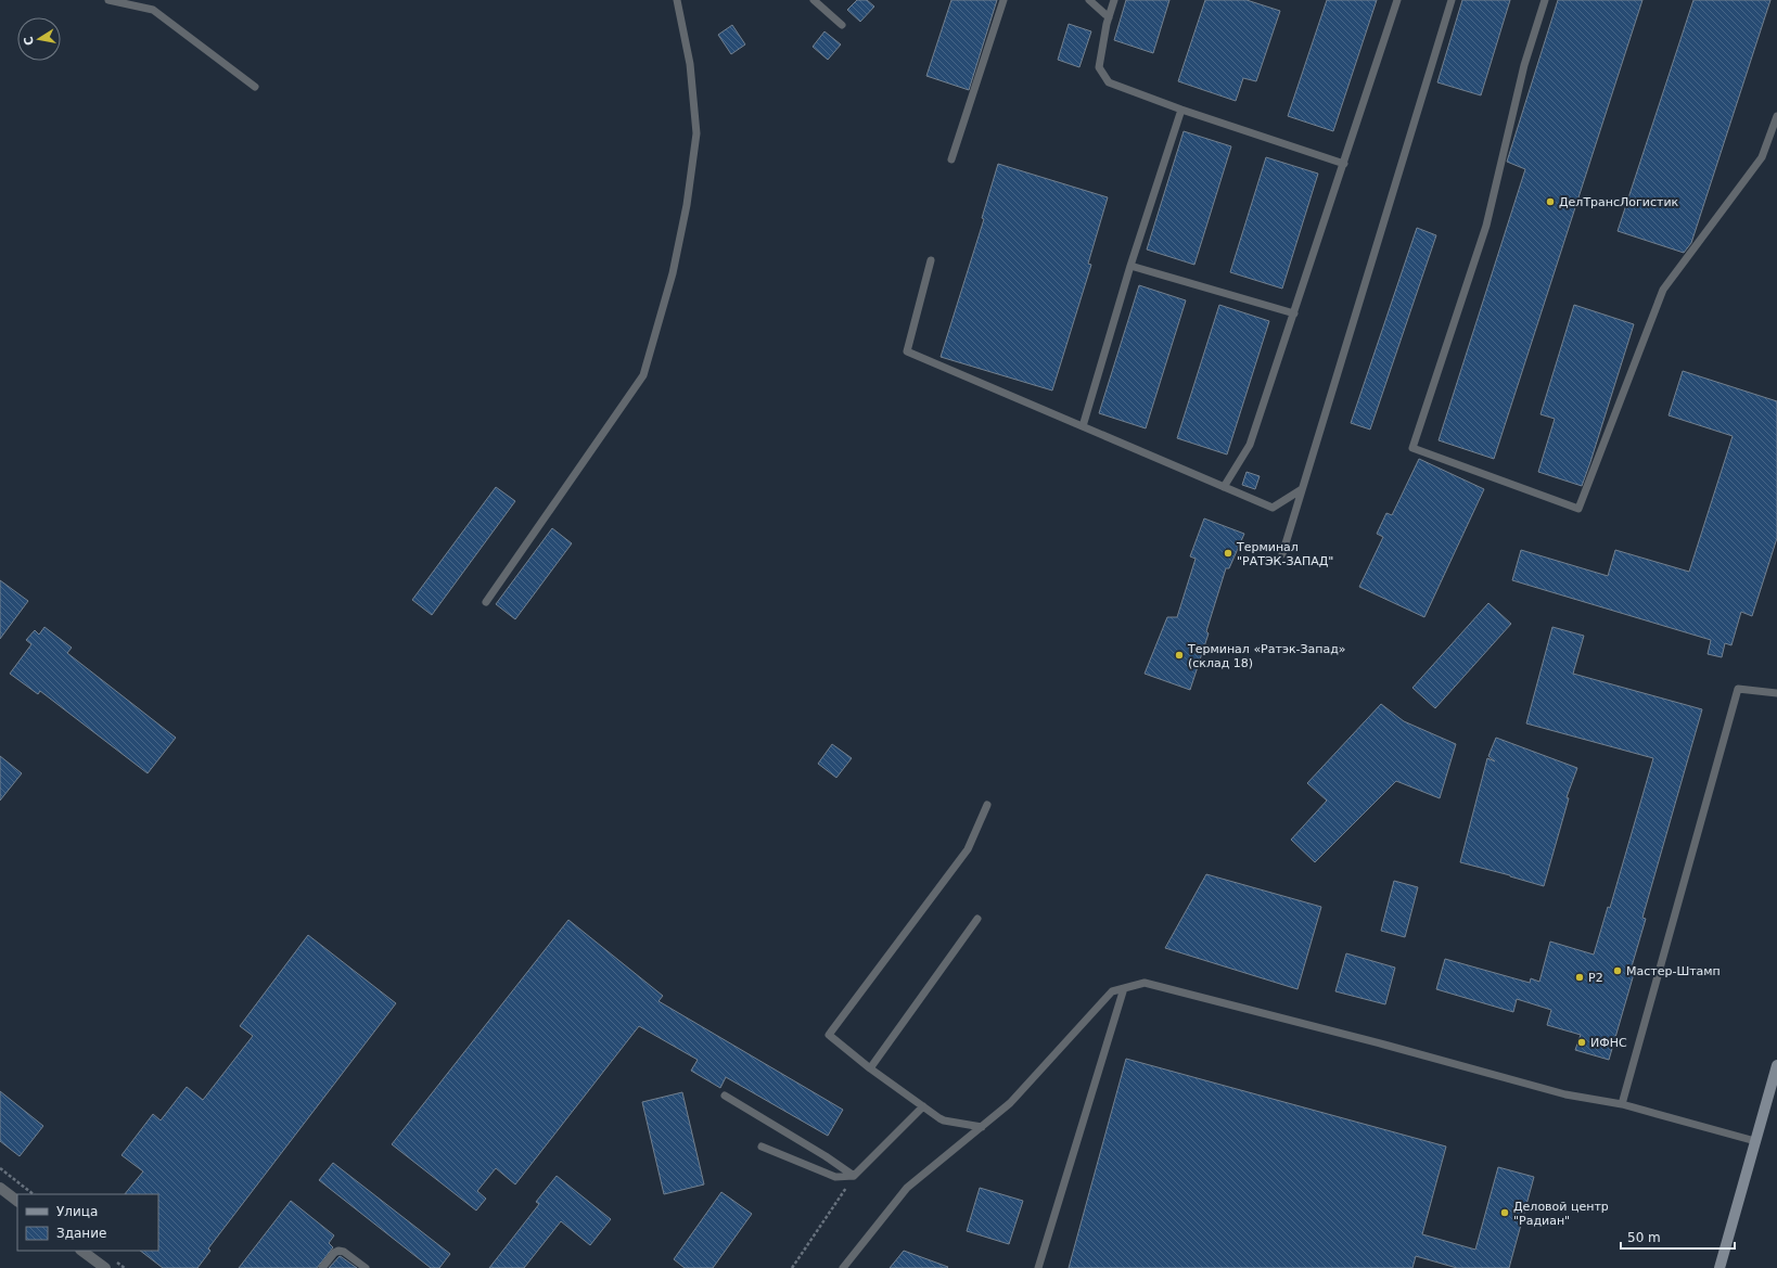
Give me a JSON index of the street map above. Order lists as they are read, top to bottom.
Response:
{
  "places": [
    "ДелТрансЛогистик",
    "Терминал \"РАТЭК-ЗАПАД\"",
    "Терминал «Ратэк-Запад» (склад 18)",
    "Мастер-Штамп",
    "Р2",
    "ИФНС",
    "Деловой центр \"Радиан\""
  ],
  "legend": ["Улица", "Здание"],
  "scale_bar": "50 m",
  "north": "left"
}
